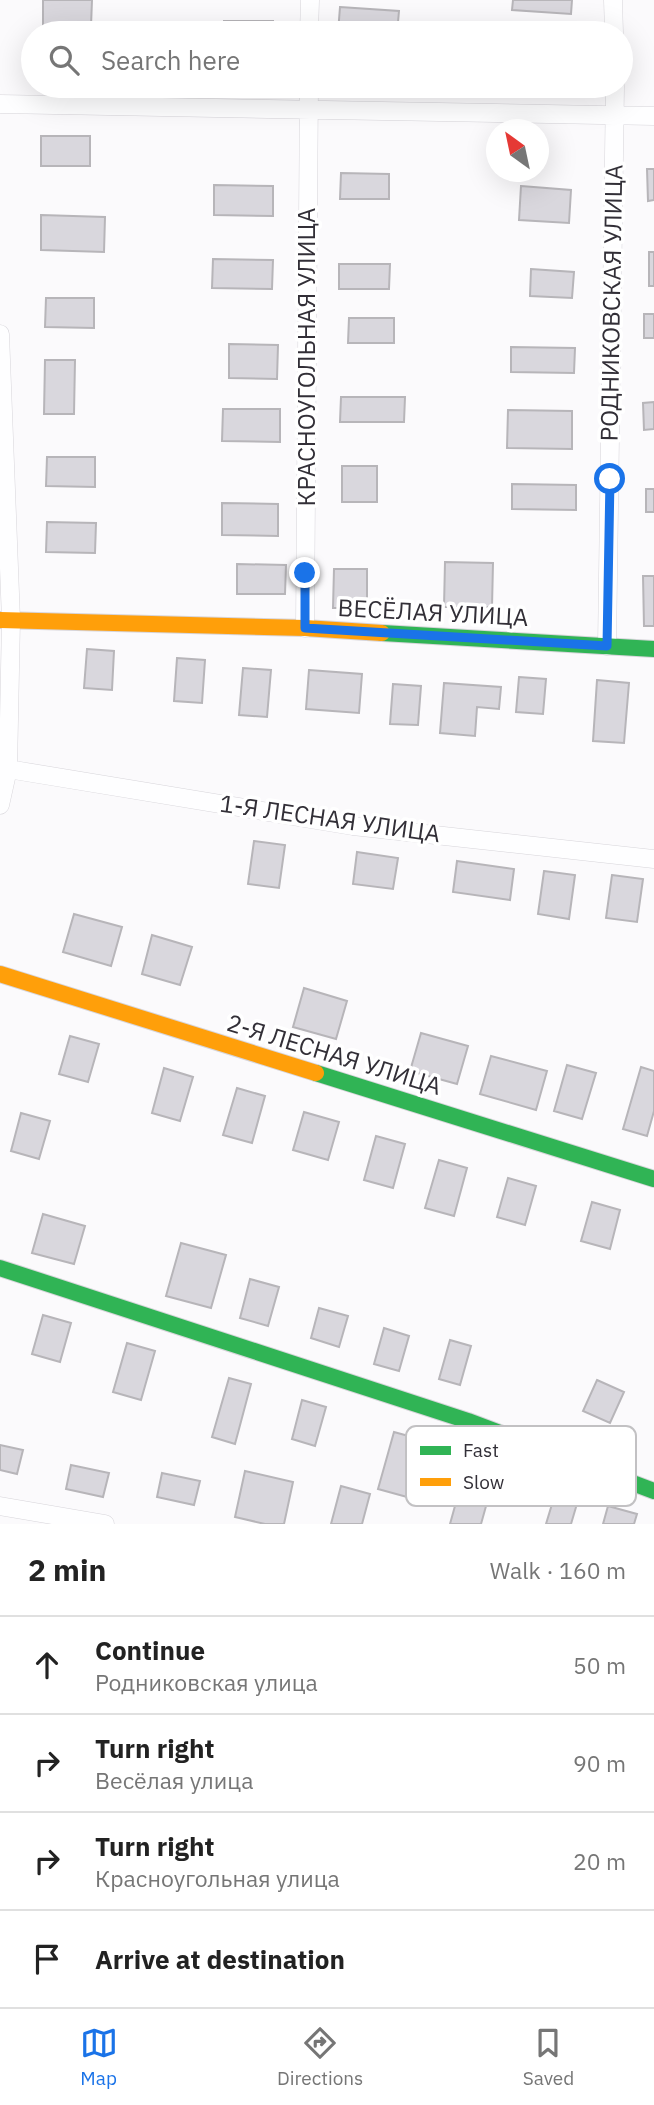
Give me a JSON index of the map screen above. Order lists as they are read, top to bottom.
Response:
{
  "streets": {
    "street": [
      "РОДНИКОВСКАЯ УЛИЦА",
      "КРАСНОУГОЛЬНАЯ УЛИЦА",
      "ВЕСЁЛАЯ УЛИЦА",
      "1-Я ЛЕСНАЯ УЛИЦА",
      "2-Я ЛЕСНАЯ УЛИЦА"
    ]
  },
  "crossings": [
    ["РОДНИКОВСКАЯ УЛИЦА", "ВЕСЁЛАЯ УЛИЦА"],
    ["КРАСНОУГОЛЬНАЯ УЛИЦА", "ВЕСЁЛАЯ УЛИЦА"]
  ],
  "legend": ["Fast", "Slow"],
  "north": "top left",
  "page": {
    "search": "Search here",
    "heading": ["2 min", "Walk · 160 m"],
    "list": [
      ["Continue", "Родниковская улица", "50 m"],
      ["Turn right", "Весёлая улица", "90 m"],
      ["Turn right", "Красноугольная улица", "20 m"],
      "Arrive at destination"
    ],
    "nav": ["Map", "Directions", "Saved"]
  }
}
